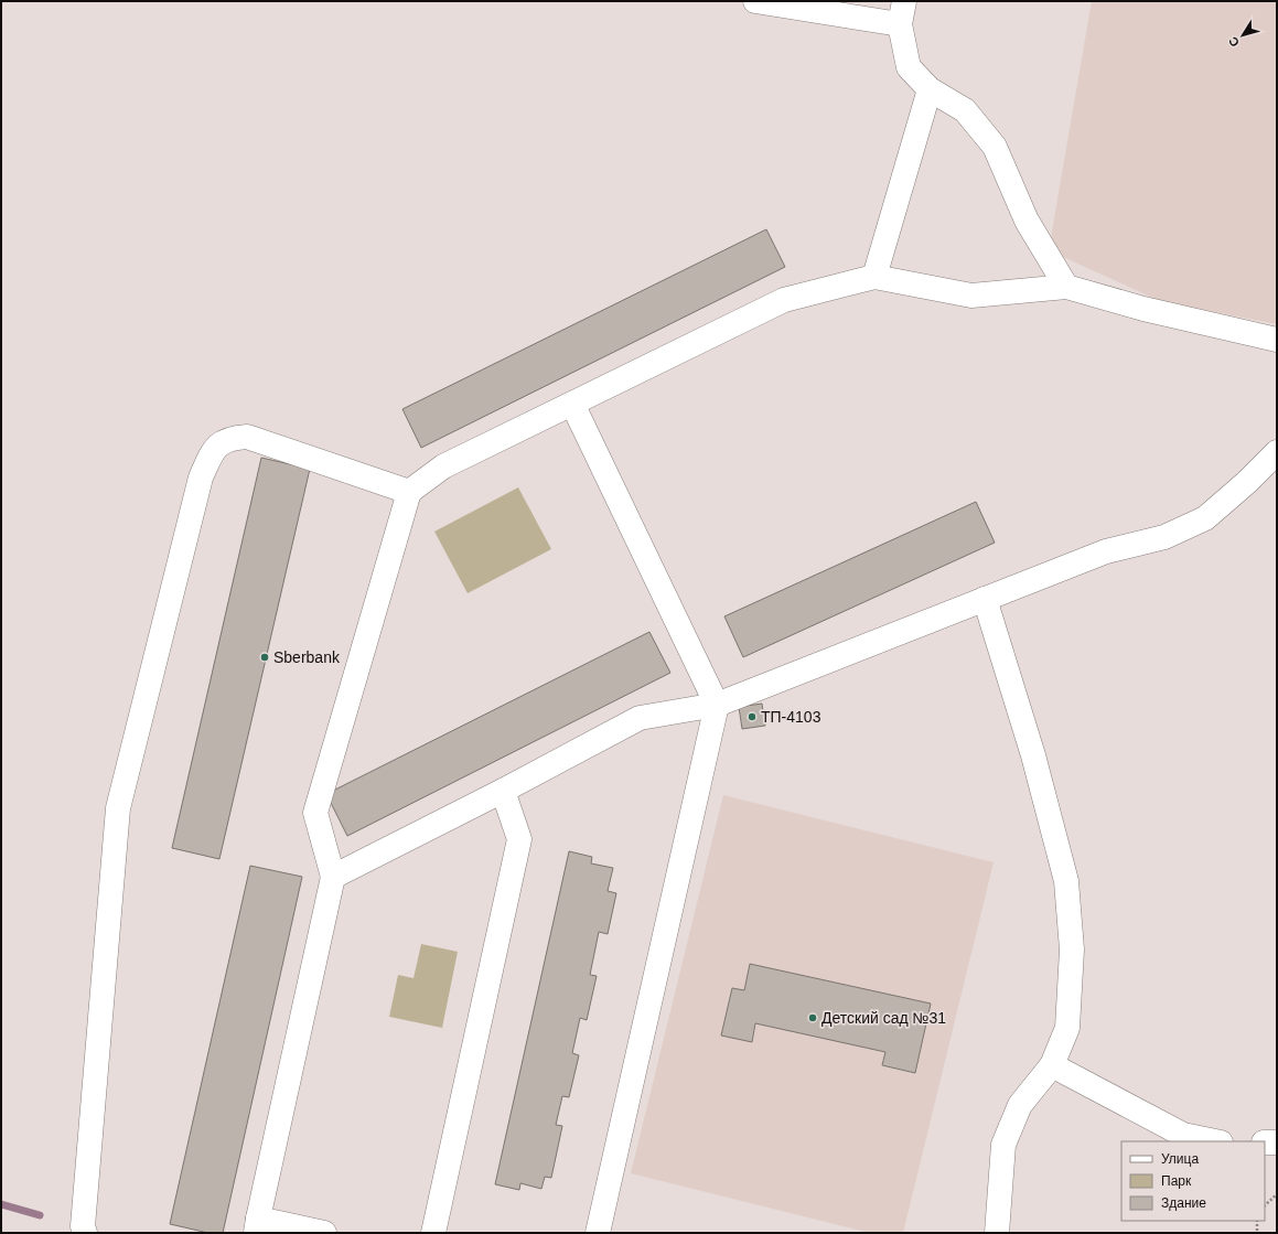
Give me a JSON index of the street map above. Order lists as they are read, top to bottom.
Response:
{
  "places": ["Sberbank", "ТП-4103", "Детский сад №31"],
  "legend": ["Улица", "Парк", "Здание"],
  "north": "bottom left"
}
